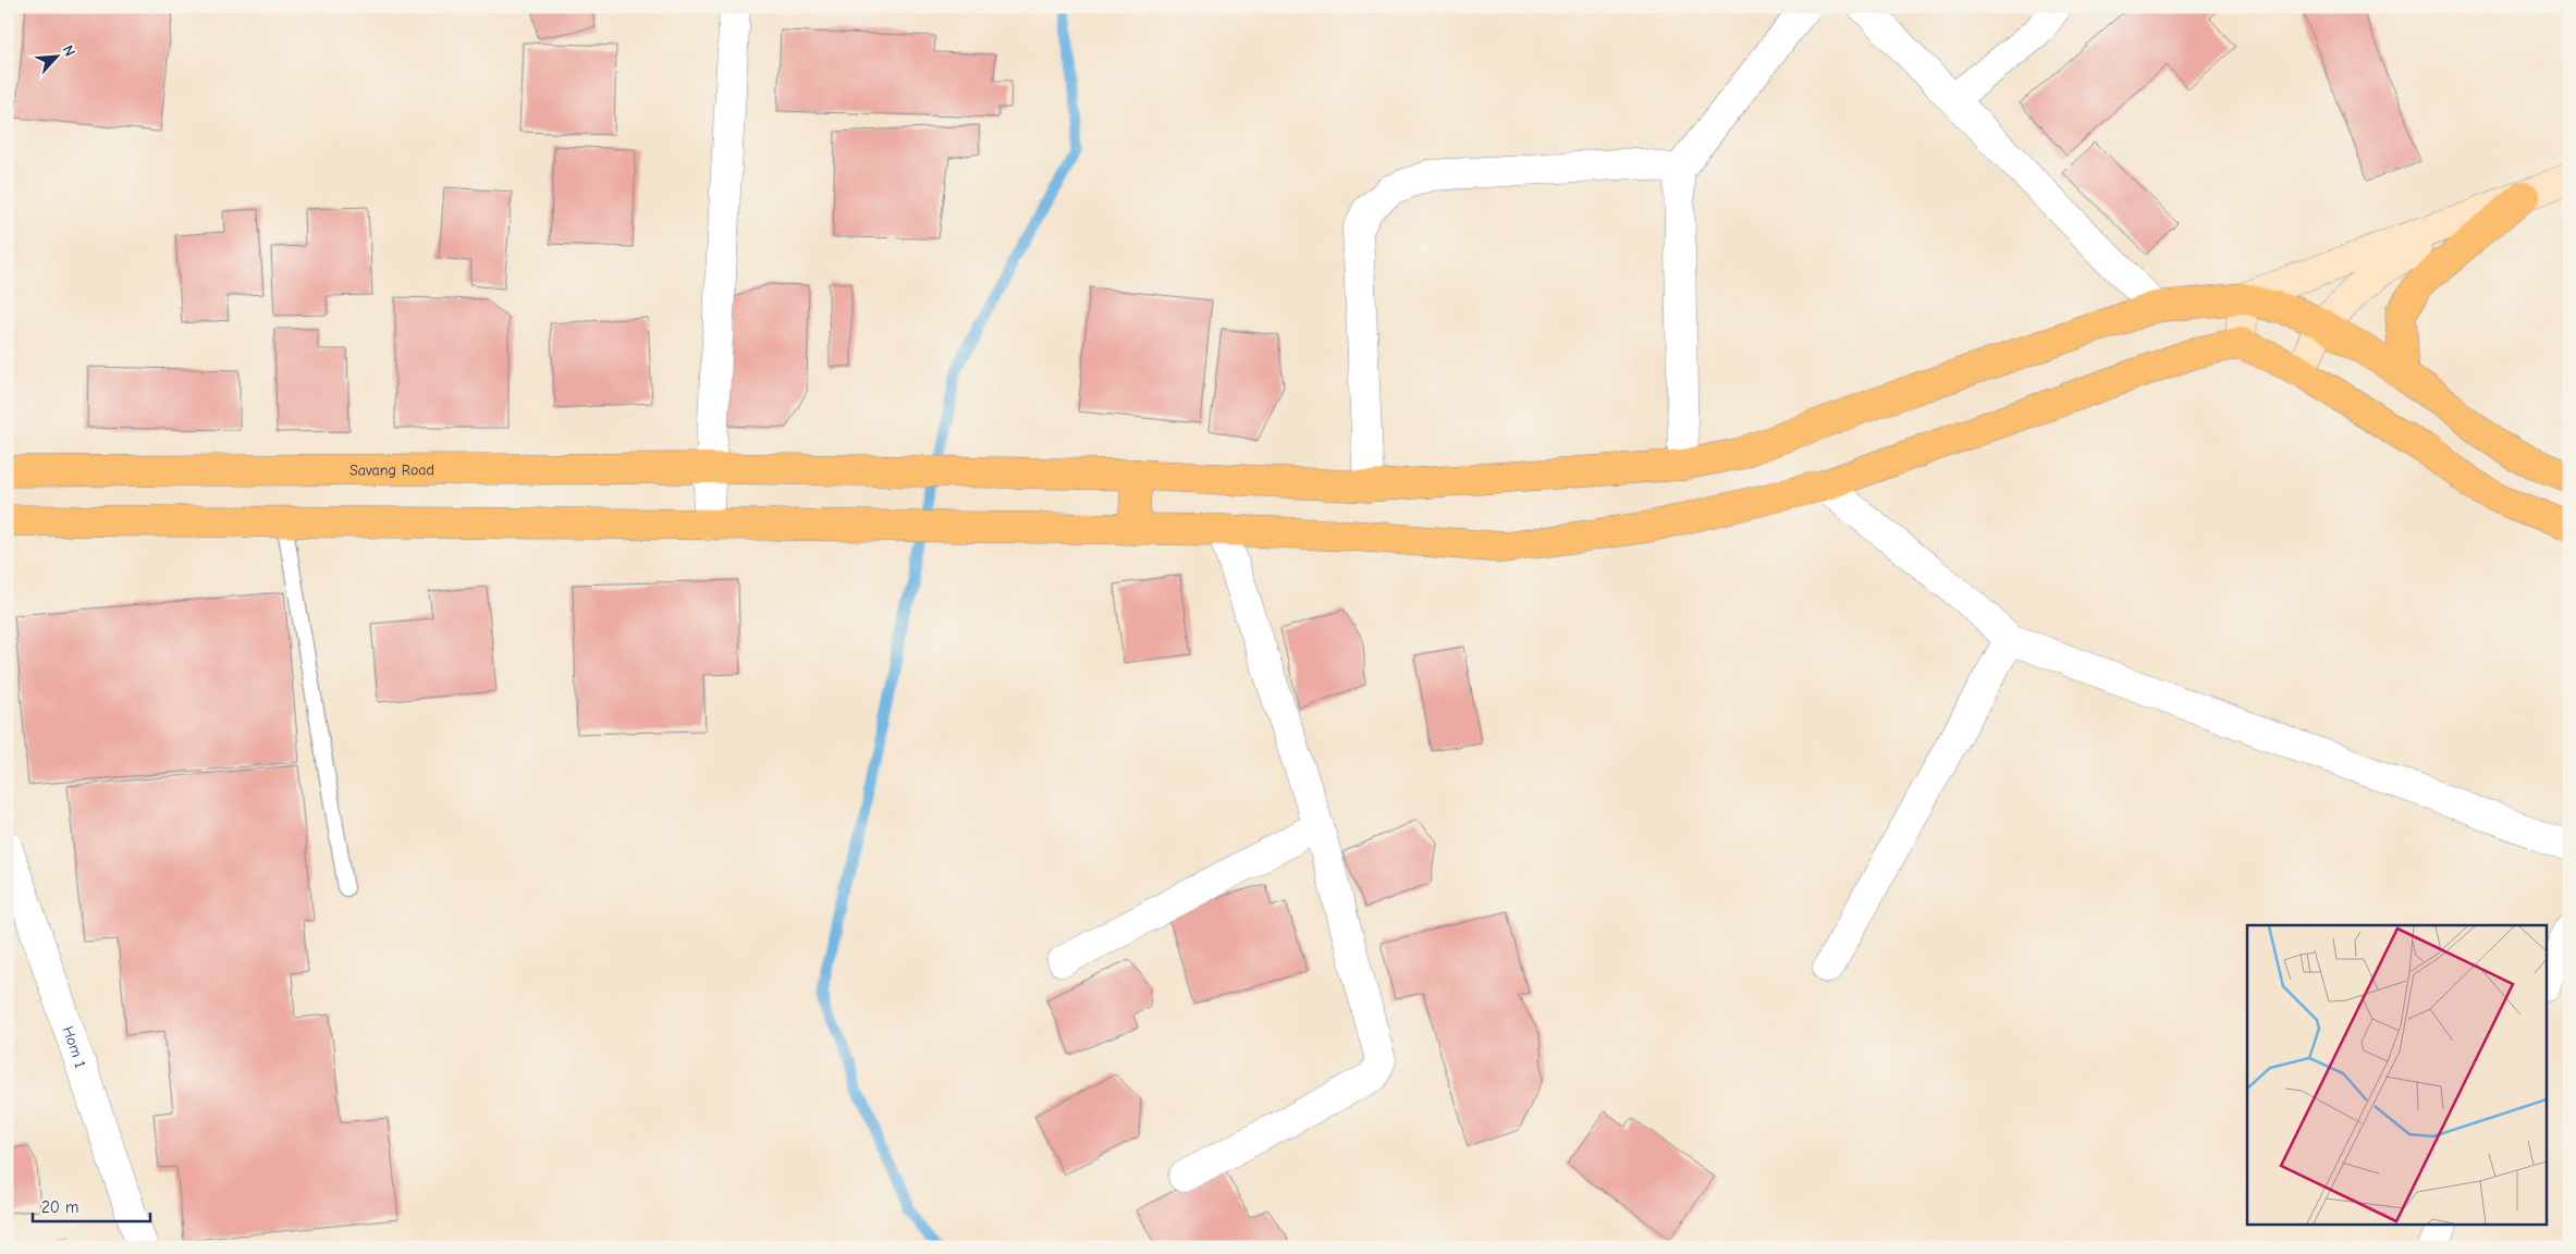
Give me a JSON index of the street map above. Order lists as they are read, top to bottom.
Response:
{
  "streets": {
    "main road": ["Savang Road"],
    "street": ["Hom 1"]
  },
  "scale_bar": "20 m",
  "north": "top right"
}
